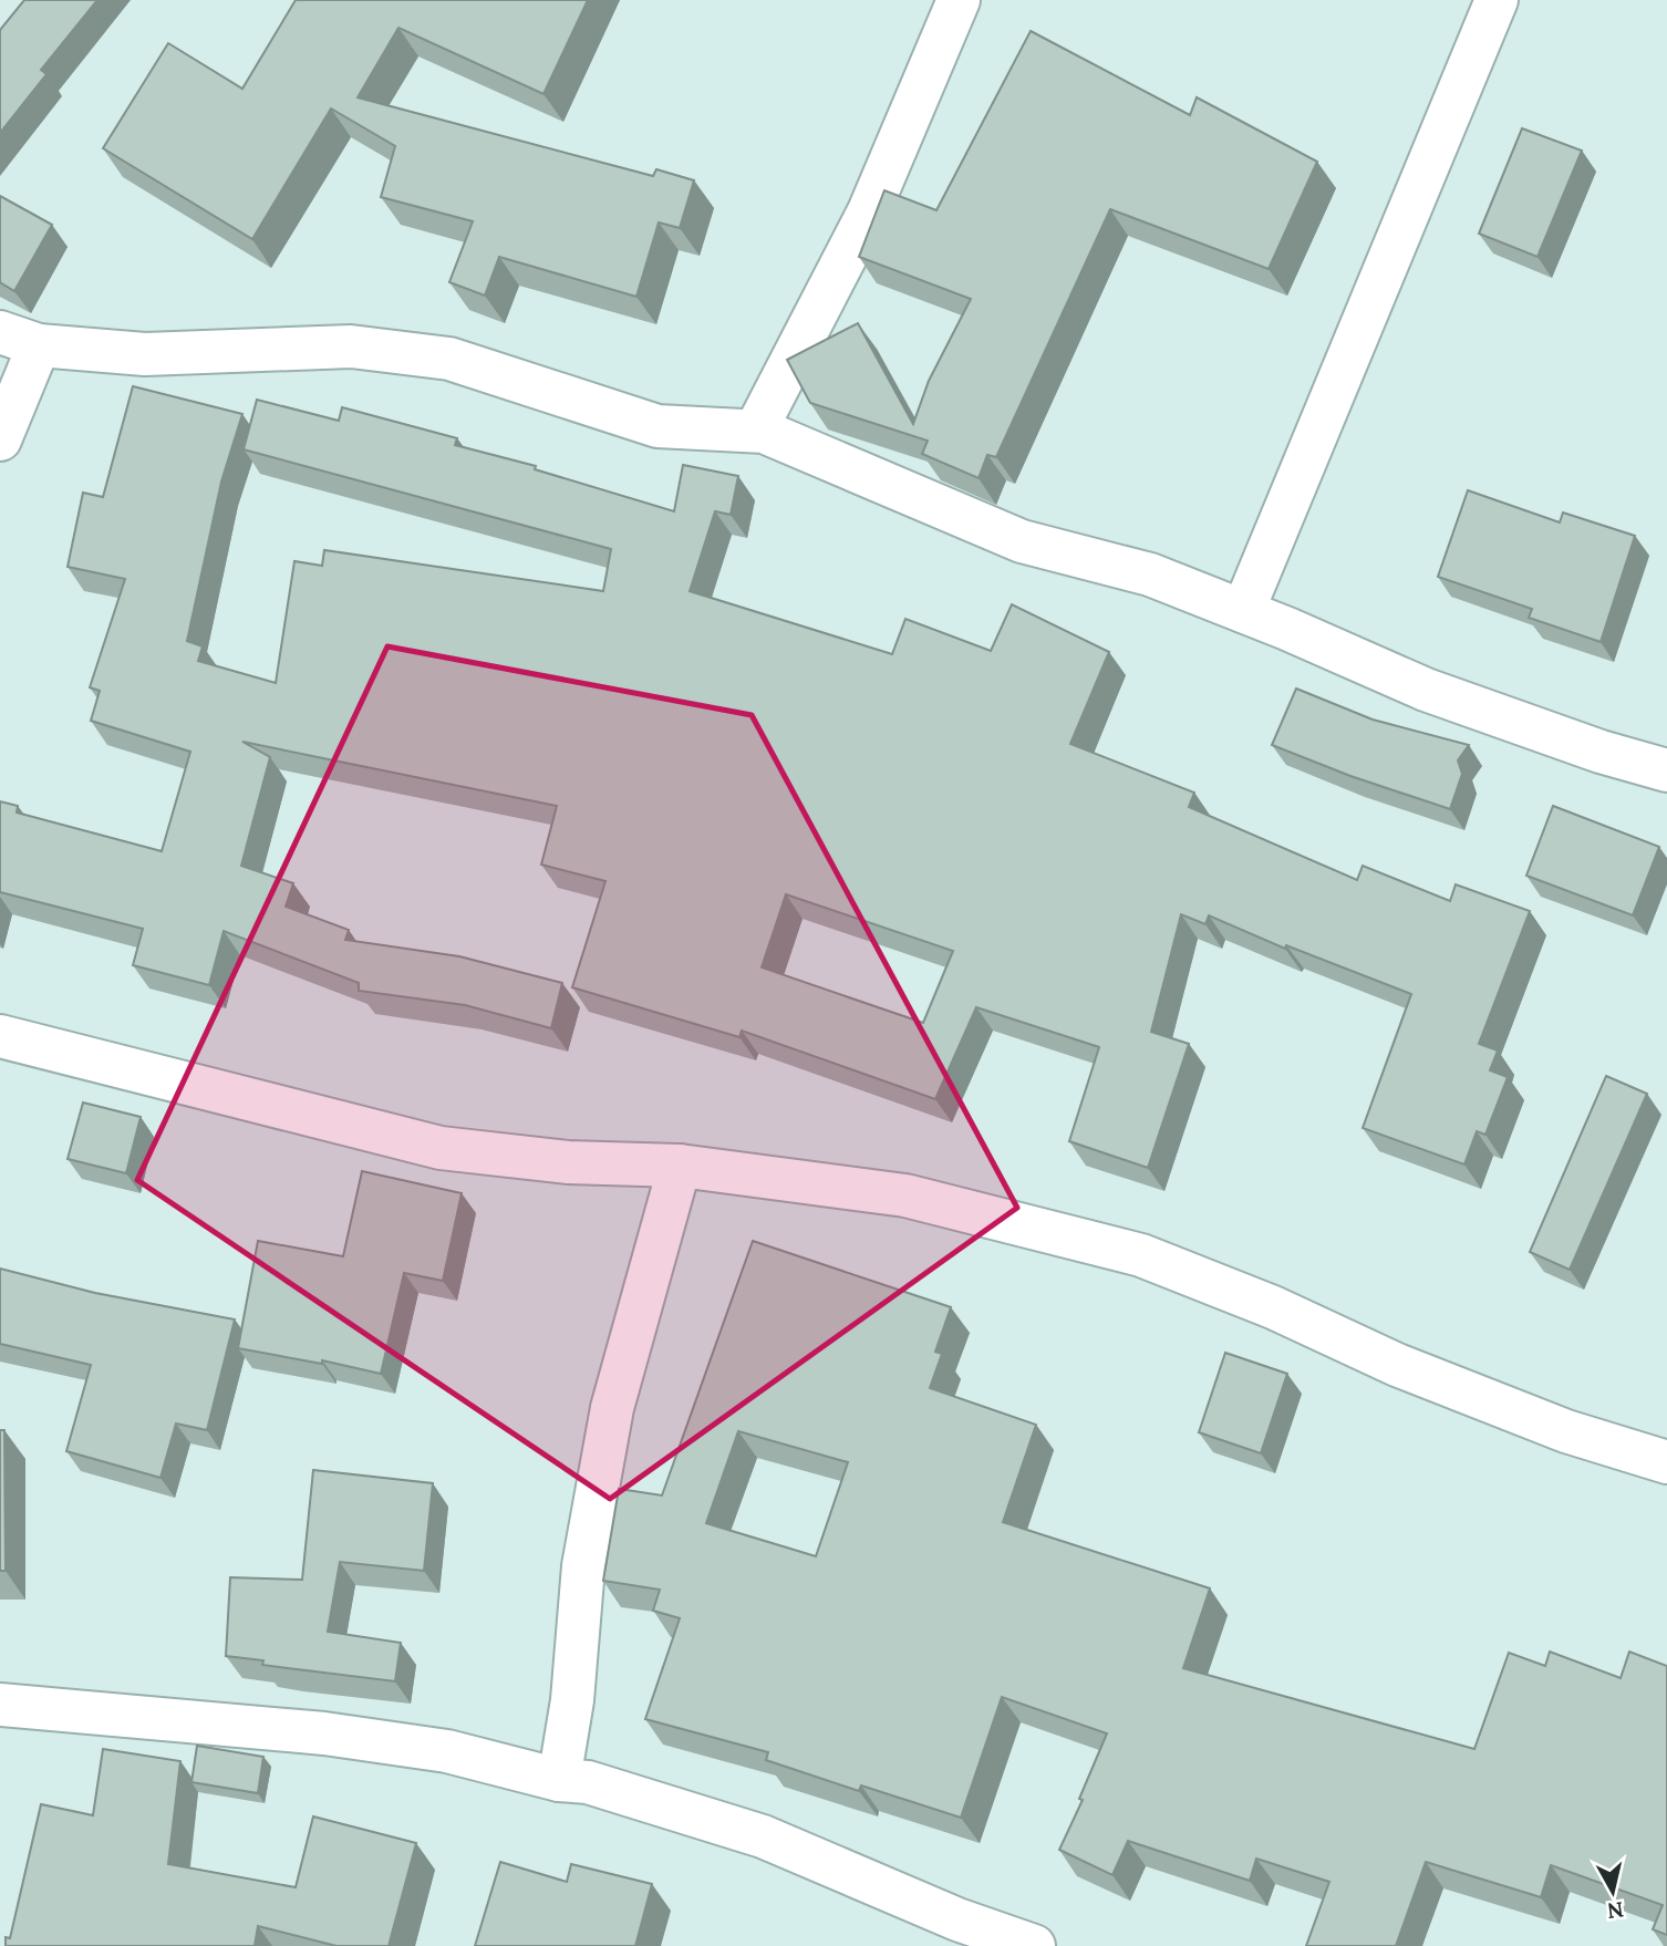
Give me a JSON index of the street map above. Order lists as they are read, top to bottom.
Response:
{
  "north": "bottom"
}
